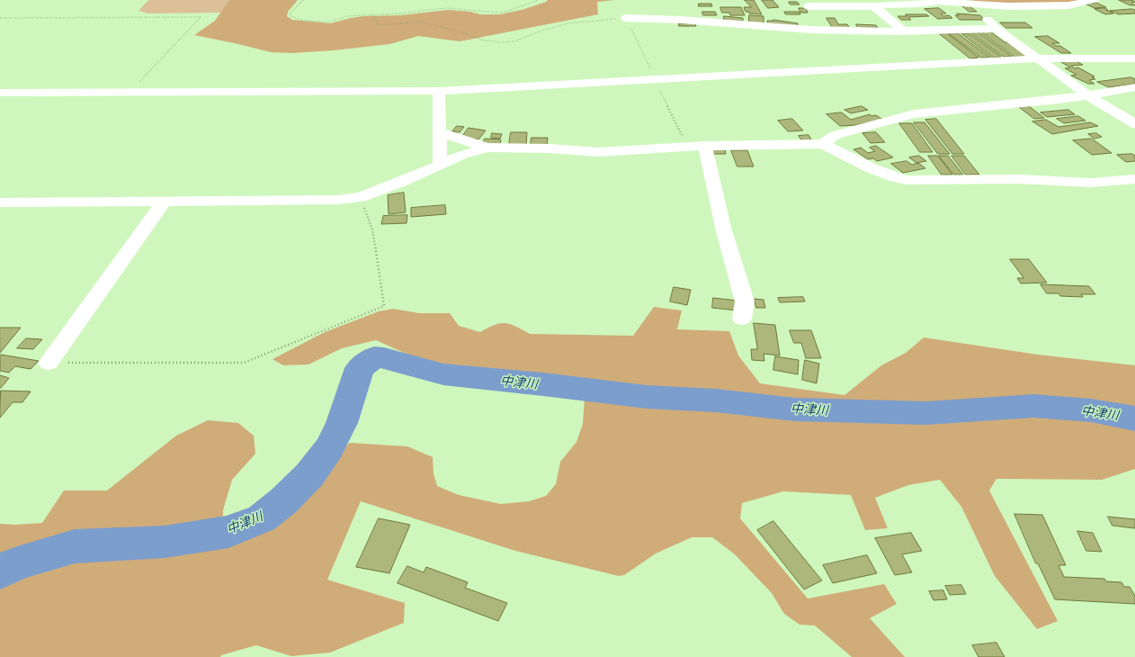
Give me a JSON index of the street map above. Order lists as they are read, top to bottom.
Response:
{
  "water": ["中津川"]
}
